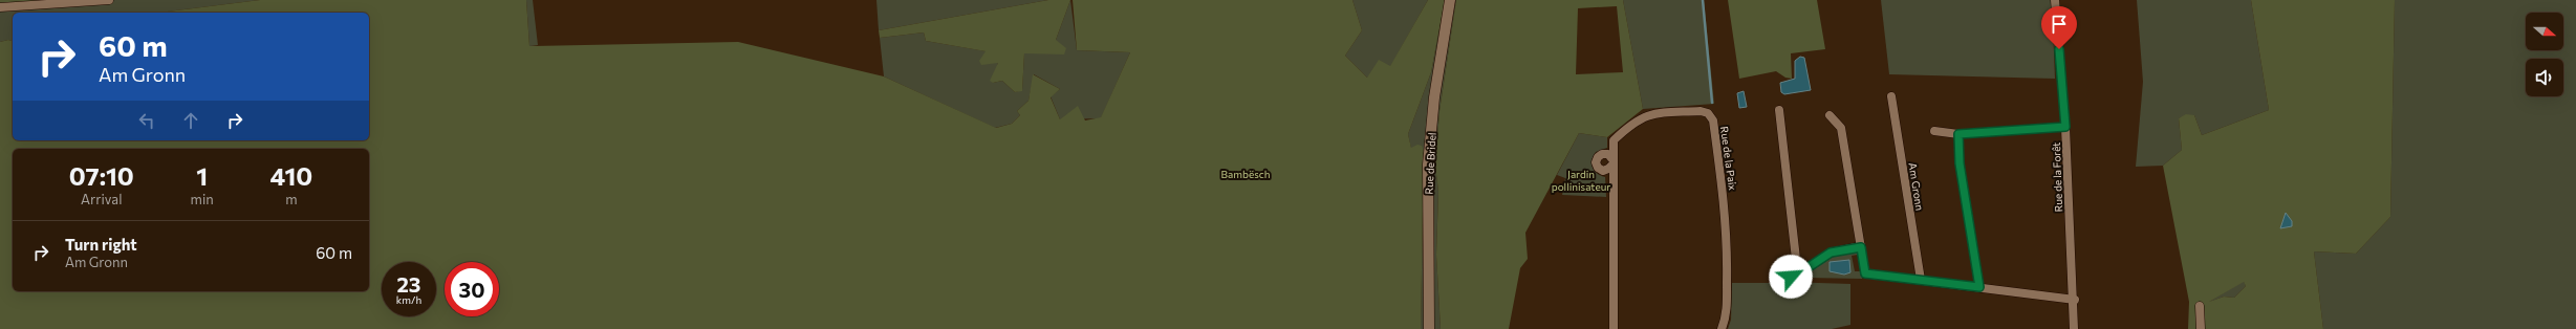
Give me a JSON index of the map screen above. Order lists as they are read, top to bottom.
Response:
{
  "streets": {
    "main road": ["Rue de Bridel"],
    "street": ["Rue de la Paix", "Rue de la Forêt", "Am Gronn"]
  },
  "parks": ["Bambësch", "Jardin pollinisateur"],
  "north": "right",
  "page": {
    "turn": ["60 m", "Am Gronn"],
    "eta": [
      "07:10",
      "Arrival",
      "1",
      "min",
      "410",
      "m"
    ],
    "list": [
      {
        "name": "Turn right",
        "note": "Am Gronn",
        "value": "60 m"
      }
    ],
    "speed": "23 km/h",
    "limit": "30"
  }
}
